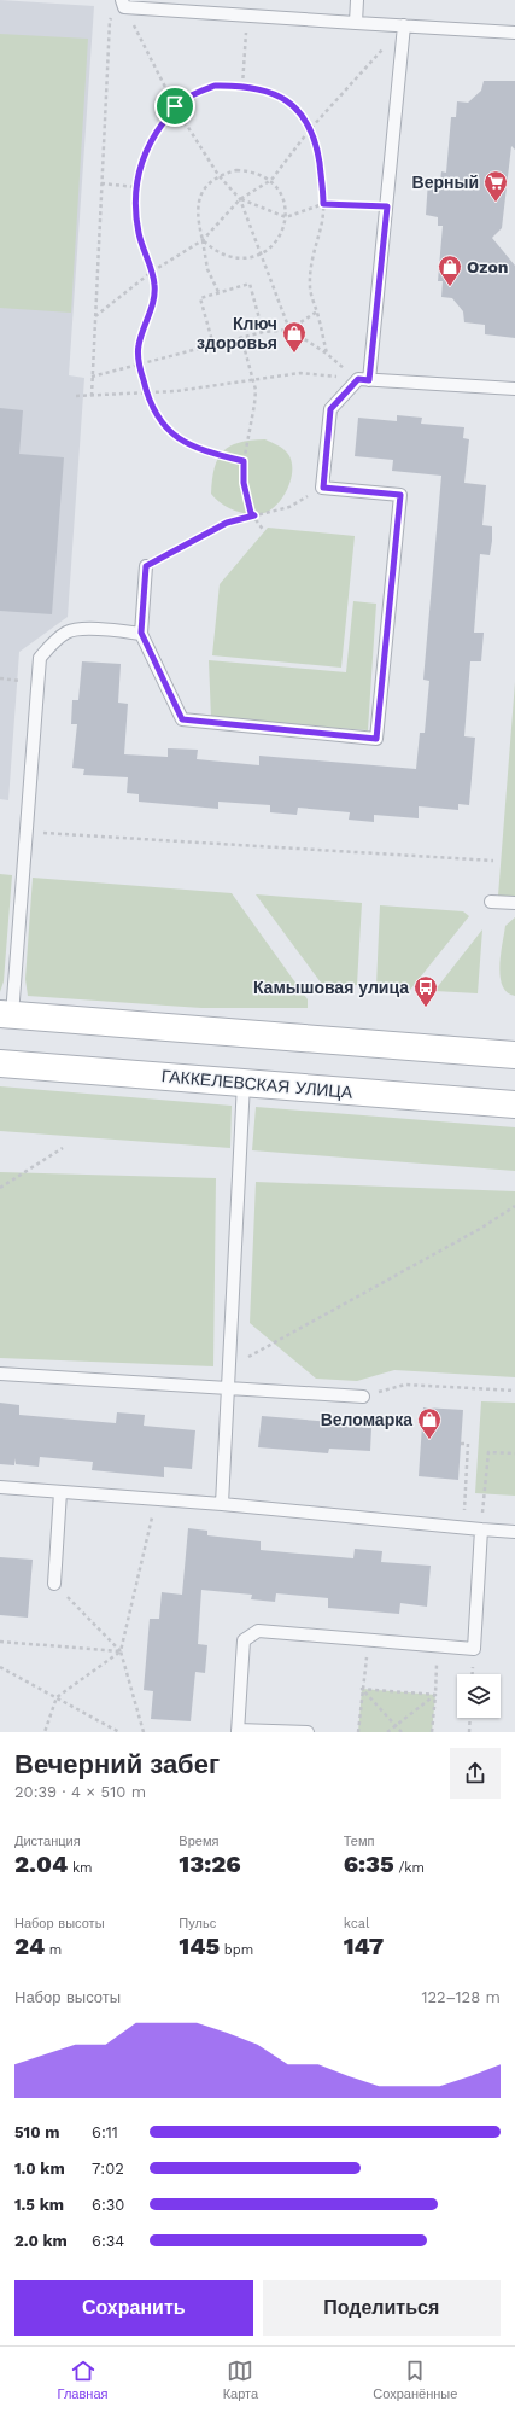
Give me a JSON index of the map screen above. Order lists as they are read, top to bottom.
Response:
{
  "streets": {
    "main road": ["ГАККЕЛЕВСКАЯ УЛИЦА"]
  },
  "places": {
    "supermarket": ["Верный"],
    "shop": ["Ozon", "Ключ здоровья", "Веломарка"],
    "bus stop": ["Камышовая улица"]
  },
  "page": {
    "heading": ["Вечерний забег", "20:39 · 4 × 510 m"],
    "stats": [
      ["Дистанция", "2.04 km"],
      ["Время", "13:26"],
      ["Темп", "6:35 /km"],
      ["Набор высоты", "24 m"],
      ["Пульс", "145 bpm"],
      ["kcal", "147"]
    ],
    "chart": ["Набор высоты", "122–128 m"],
    "list": [
      {
        "name": "510 m",
        "note": "6:11"
      },
      {
        "name": "1.0 km",
        "note": "7:02"
      },
      {
        "name": "1.5 km",
        "note": "6:30"
      },
      {
        "name": "2.0 km",
        "note": "6:34"
      }
    ],
    "buttons": ["Сохранить", "Поделиться"],
    "tabs": ["Главная", "Карта", "Сохранённые"]
  }
}
